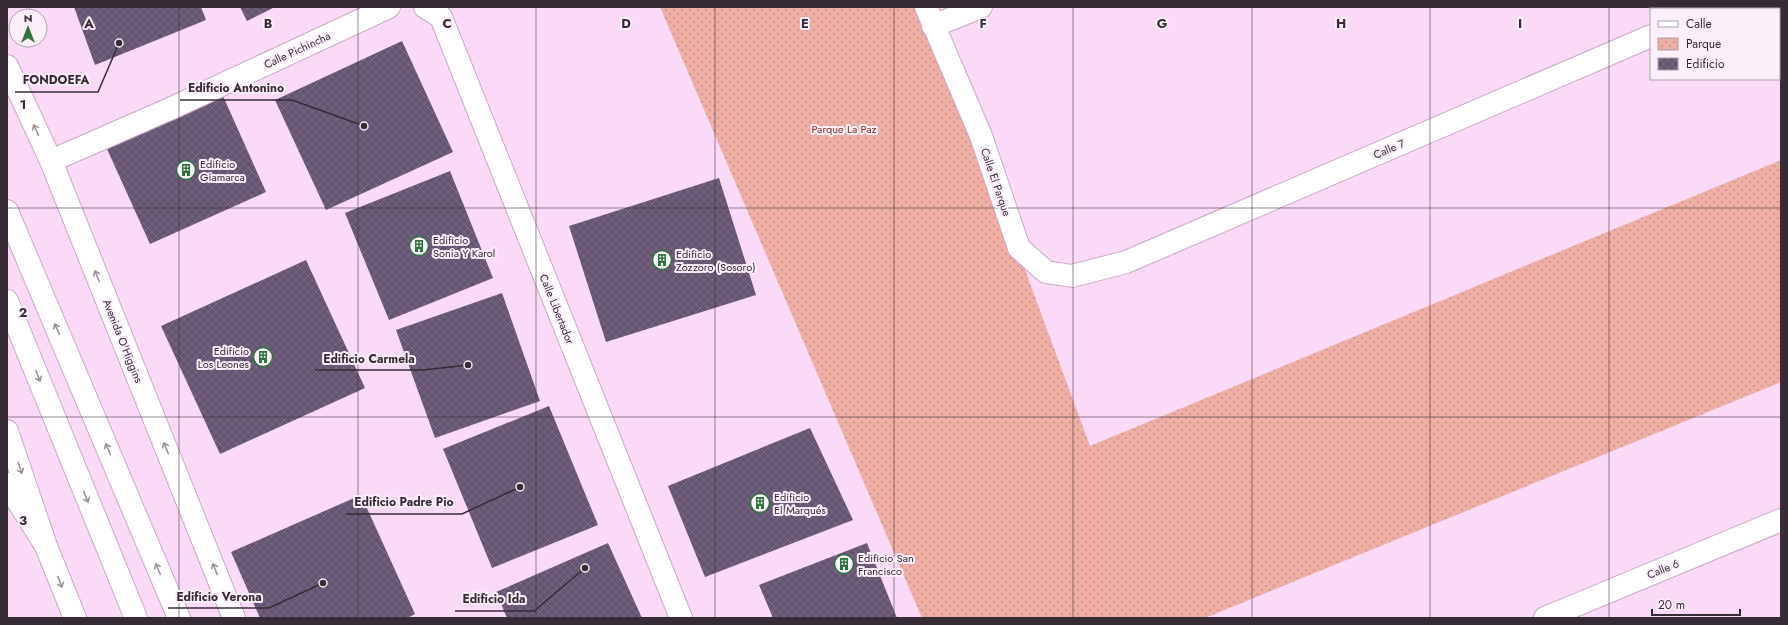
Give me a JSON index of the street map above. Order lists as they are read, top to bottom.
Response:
{
  "streets": {
    "main road": [
      "Calle Pichincha",
      "Calle 7",
      "Calle El Parque",
      "Calle Libertador",
      "Avenida O'Higgins",
      "Calle 6"
    ]
  },
  "crossings": [
    ["Calle Pichincha", "Avenida O'Higgins"],
    ["Calle 7", "Calle El Parque"]
  ],
  "parks": ["Parque La Paz"],
  "places": {
    "other": [
      "FONDOEFA",
      "Edificio Antonino",
      "Edificio Carmela",
      "Edificio Padre Pio",
      "Edificio Ida",
      "Edificio Verona"
    ],
    "building": [
      "Edificio Giamarca",
      "Edificio Sonia Y Karol",
      "Edificio Zozzoro (Sosoro)",
      "Edificio Los Leones",
      "Edificio El Marqués",
      "Edificio San Francisco"
    ]
  },
  "legend": ["Calle", "Parque", "Edificio"],
  "scale_bar": "20 m",
  "north": "top",
  "grid": {
    "columns": [
      "A",
      "B",
      "C",
      "D",
      "E",
      "F",
      "G",
      "H",
      "I"
    ],
    "rows": ["1", "2", "3"]
  }
}
